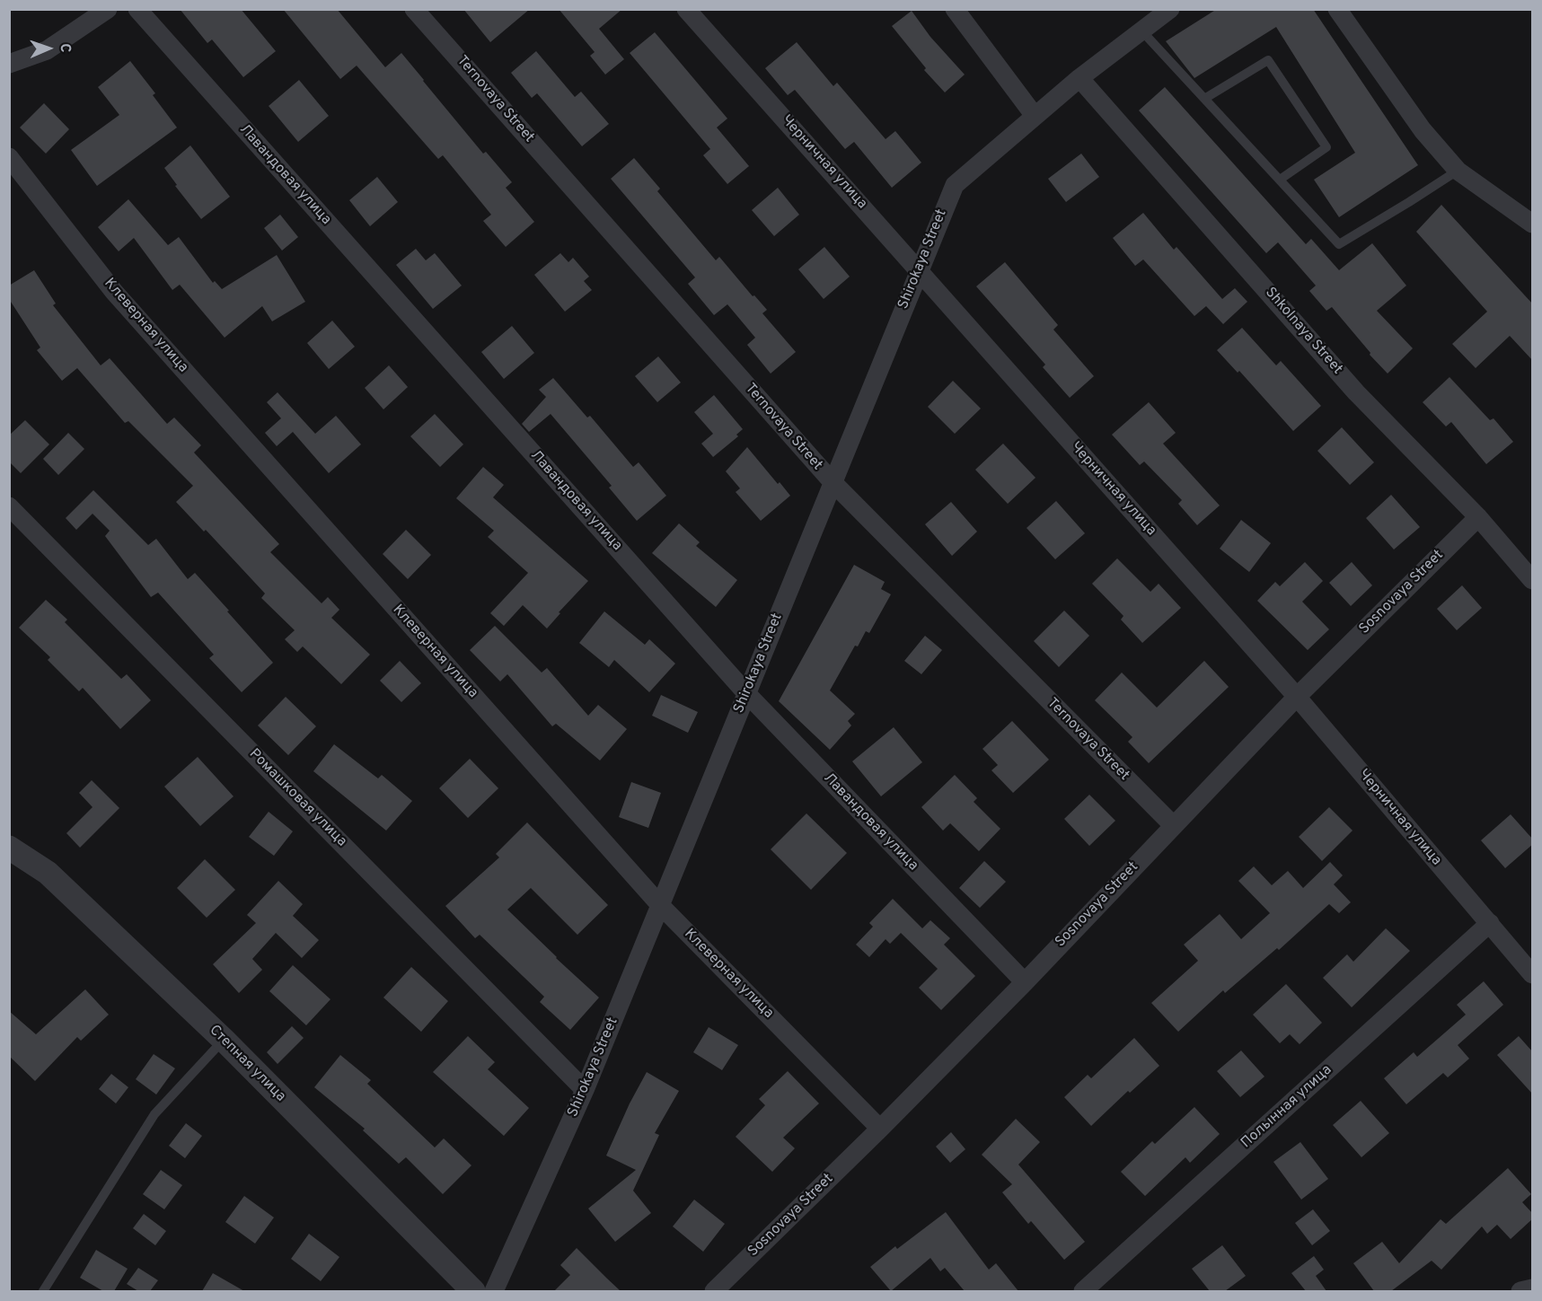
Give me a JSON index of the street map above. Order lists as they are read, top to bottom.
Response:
{
  "streets": {
    "street": [
      "Ternovaya Street",
      "Черничная улица",
      "Лавандовая улица",
      "Shirokaya Street",
      "Клеверная улица",
      "Shkolnaya Street",
      "Sosnovaya Street",
      "Ромашковая улица",
      "Степная улица",
      "Полынная улица"
    ]
  },
  "crossings": [
    ["Ternovaya Street", "Shirokaya Street"],
    ["Ternovaya Street", "Sosnovaya Street"],
    ["Черничная улица", "Shirokaya Street"],
    ["Черничная улица", "Sosnovaya Street"],
    ["Черничная улица", "Полынная улица"],
    ["Лавандовая улица", "Shirokaya Street"],
    ["Лавандовая улица", "Sosnovaya Street"],
    ["Shirokaya Street", "Клеверная улица"],
    ["Shirokaya Street", "Shkolnaya Street"],
    ["Shirokaya Street", "Ромашковая улица"],
    ["Клеверная улица", "Sosnovaya Street"],
    ["Shkolnaya Street", "Sosnovaya Street"]
  ],
  "north": "right"
}
